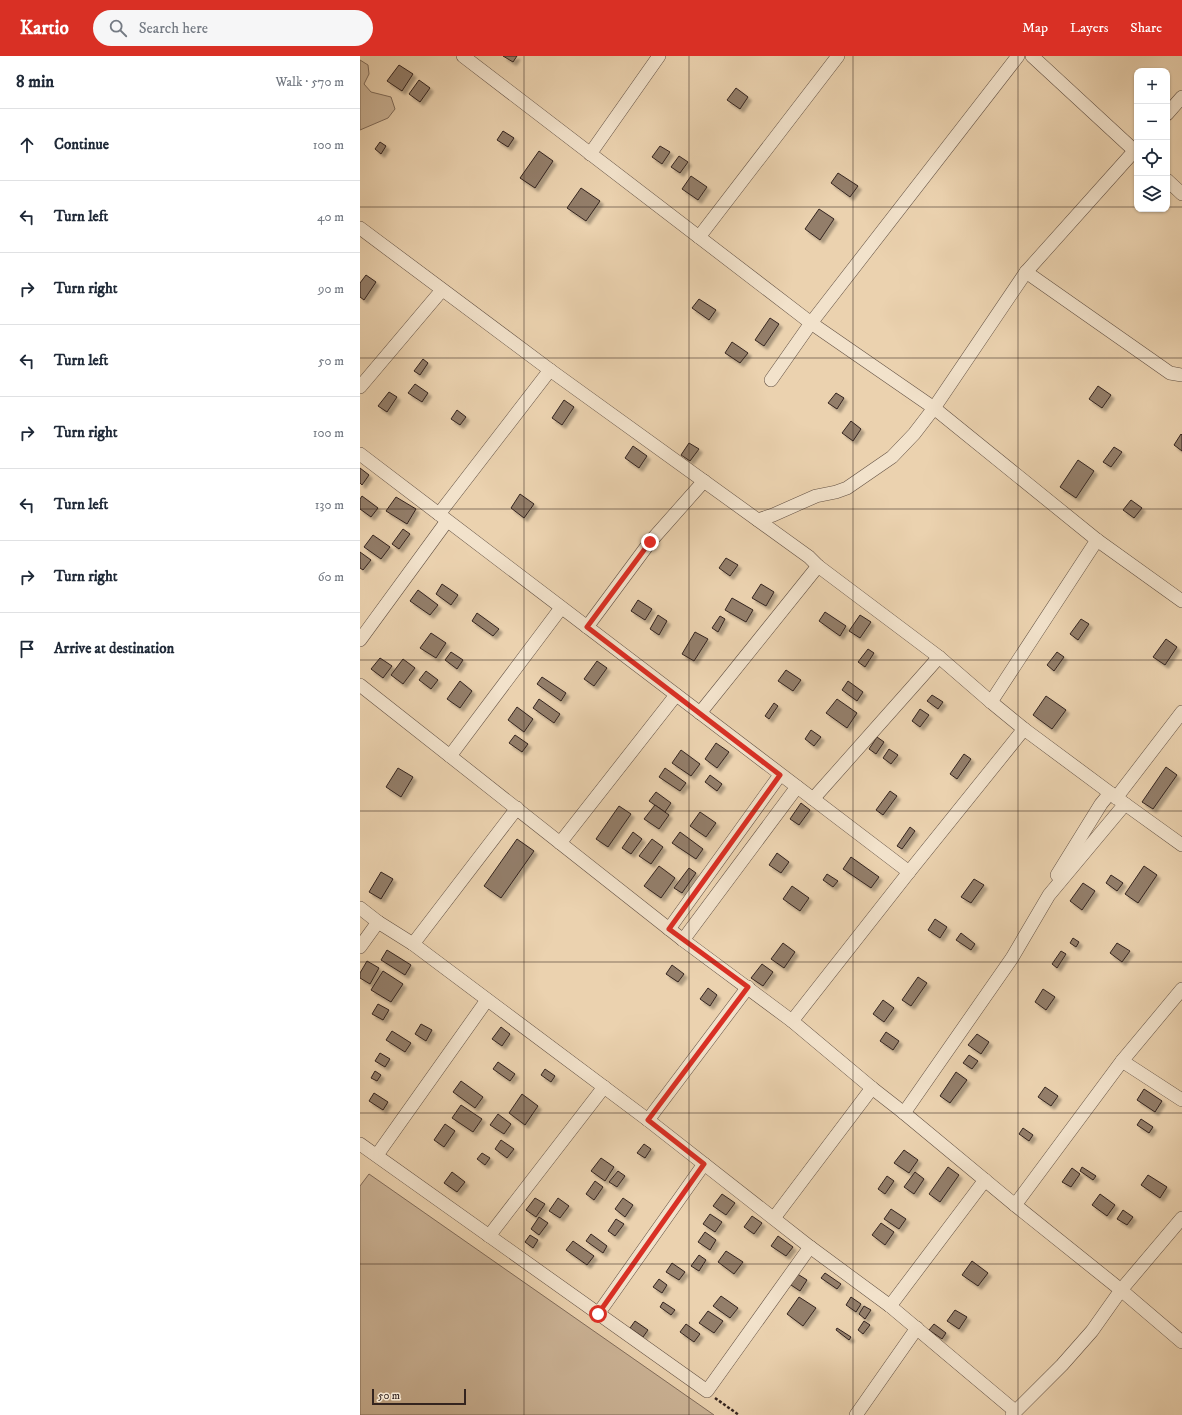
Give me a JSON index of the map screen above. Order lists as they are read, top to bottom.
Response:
{
  "scale_bar": "50 m",
  "page": {
    "header": "Kartio",
    "search": "Search here",
    "nav": ["Map", "Layers", "Share"],
    "heading": ["8 min", "Walk · 570 m"],
    "map_buttons": ["+", "−"],
    "list": [
      ["Continue", "100 m"],
      ["Turn left", "40 m"],
      ["Turn right", "90 m"],
      ["Turn left", "50 m"],
      ["Turn right", "100 m"],
      ["Turn left", "130 m"],
      ["Turn right", "60 m"],
      "Arrive at destination"
    ],
    "scale": "50 m"
  }
}
